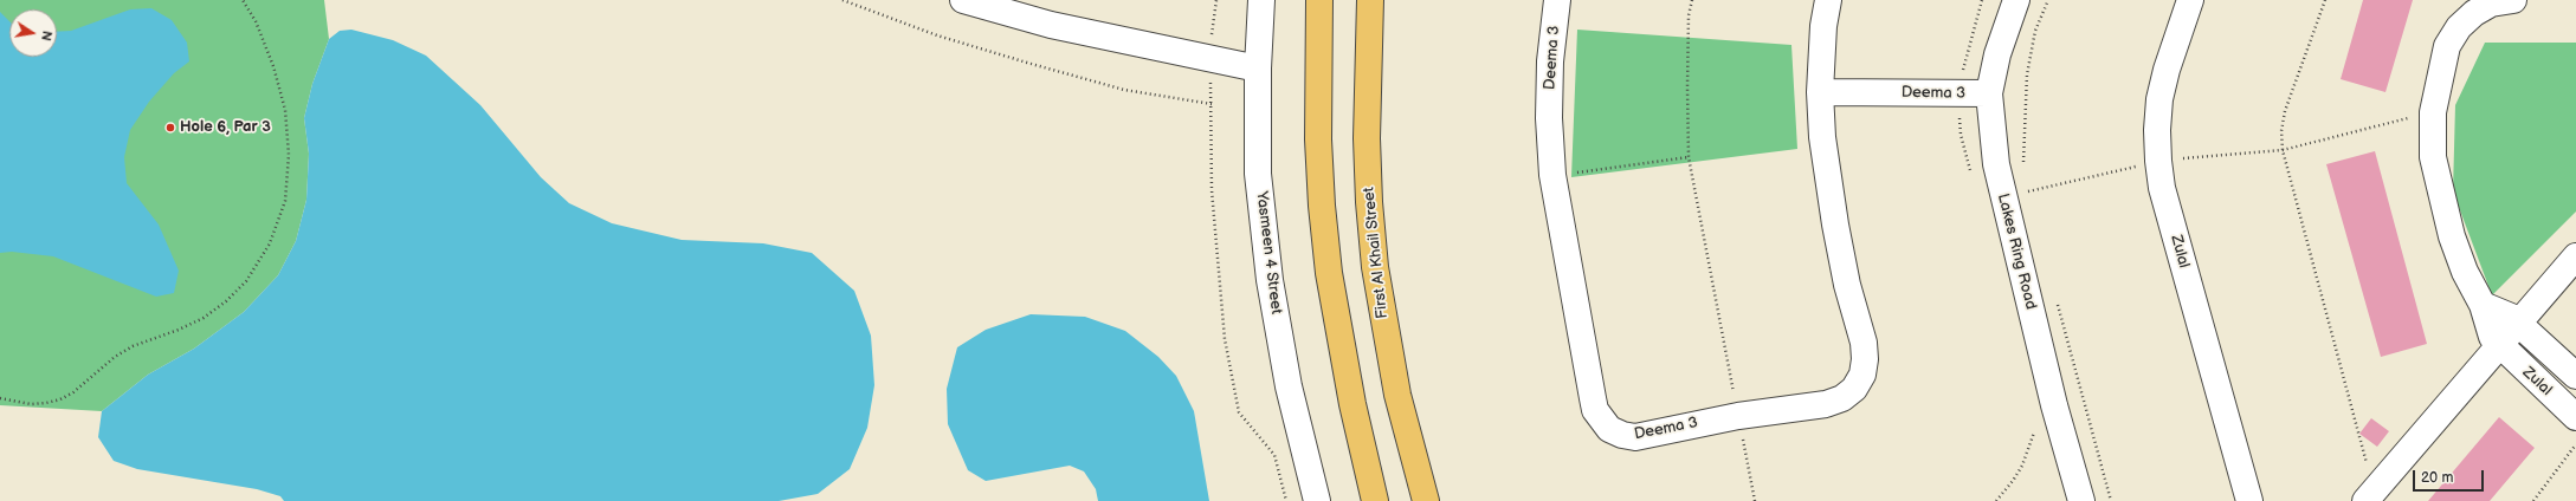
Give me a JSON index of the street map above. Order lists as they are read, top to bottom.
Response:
{
  "streets": {
    "main road": ["First Al Khail Street"],
    "street": [
      "Deema 3",
      "Lakes Ring Road",
      "Zulal",
      "Yasmeen 4 Street"
    ]
  },
  "crossings": [
    ["Deema 3", "Lakes Ring Road"]
  ],
  "places": ["Hole 6, Par 3"],
  "scale_bar": "20 m",
  "north": "right"
}
